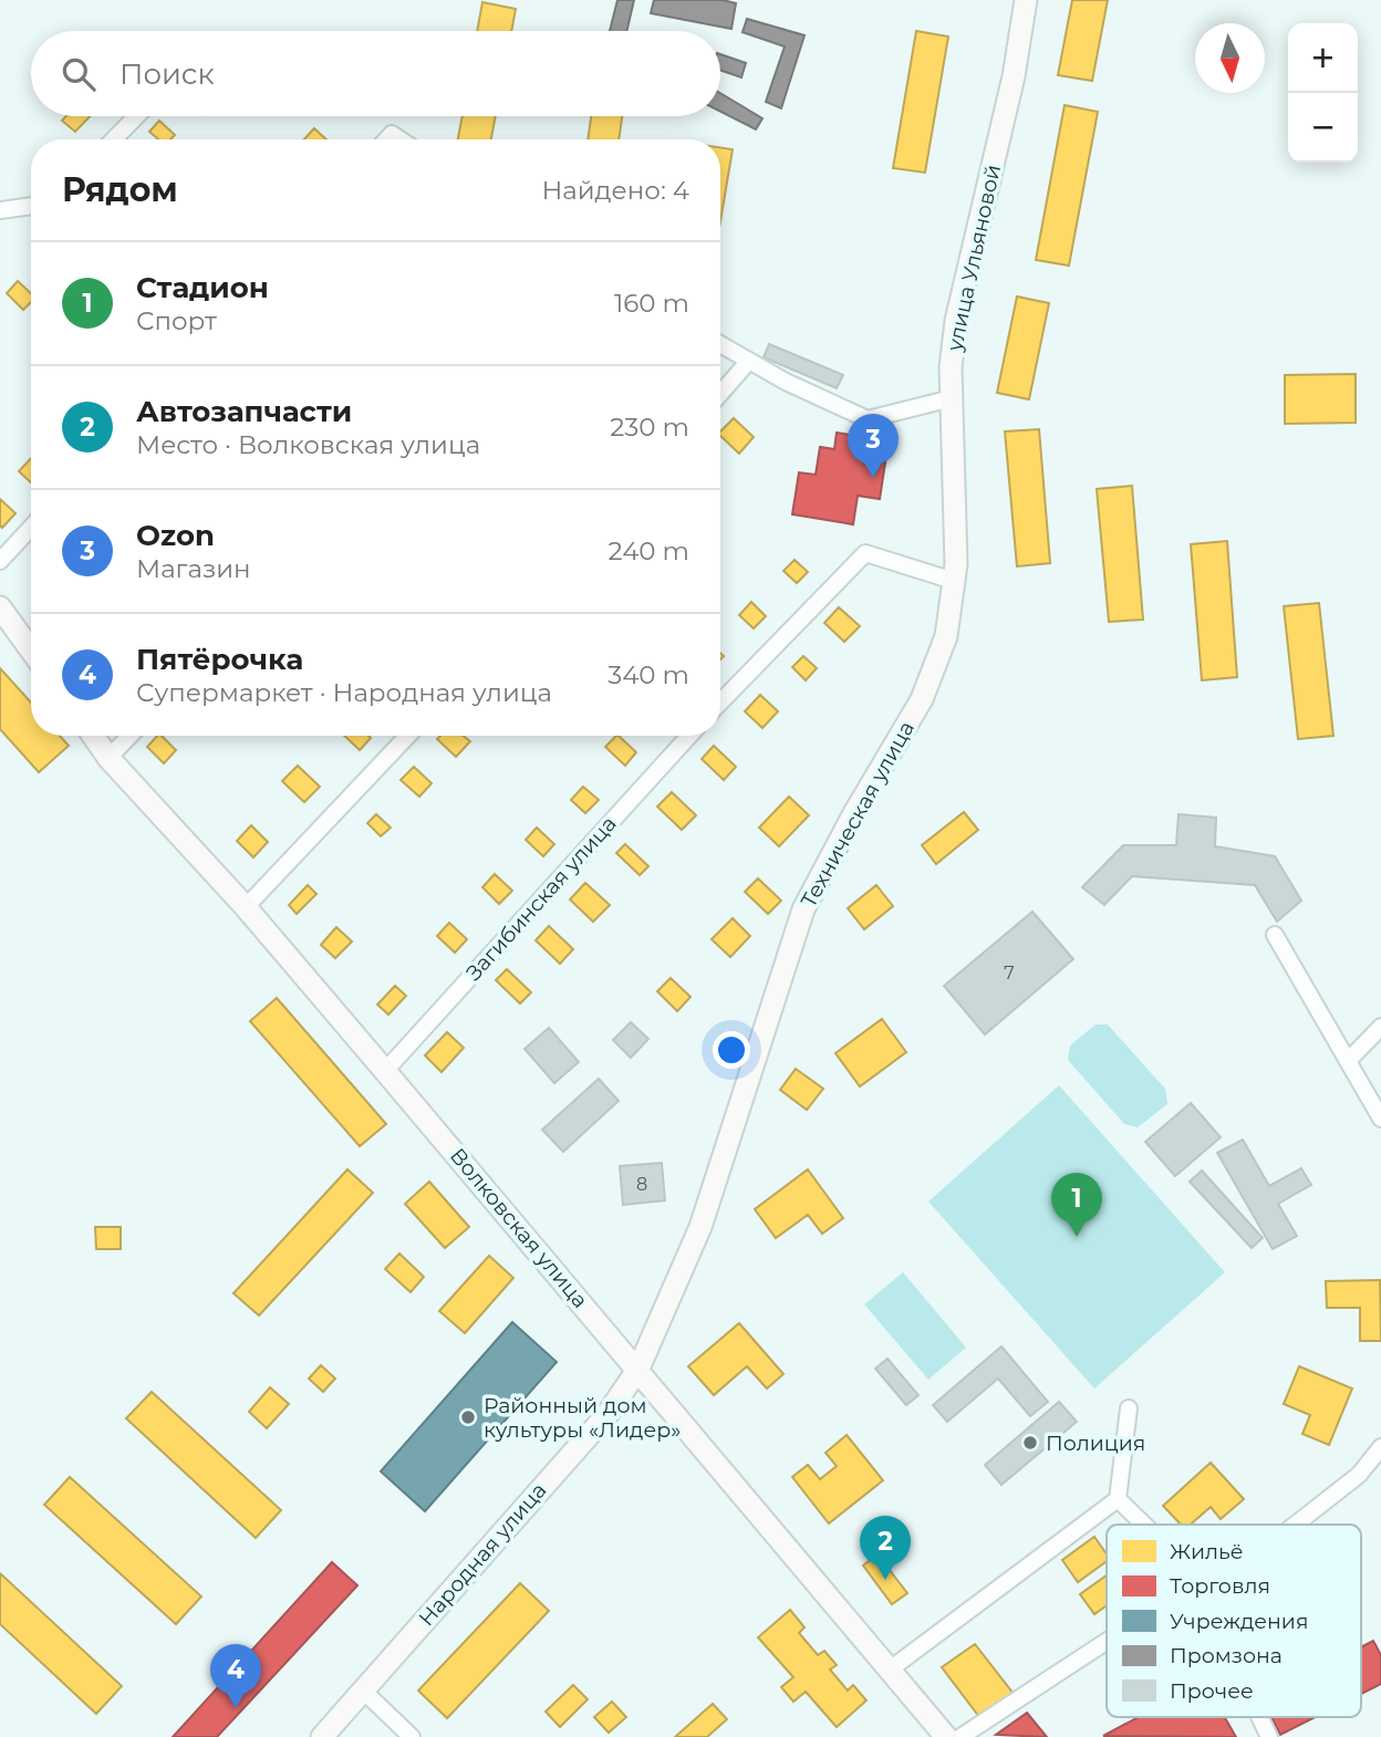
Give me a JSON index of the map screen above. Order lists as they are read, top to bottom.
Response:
{
  "streets": {
    "street": [
      "улица Ульяновой",
      "Техническая улица",
      "Загибинская улица",
      "Волковская улица",
      "Народная улица"
    ]
  },
  "crossings": [
    ["улица Ульяновой", "Техническая улица"],
    ["Техническая улица", "Волковская улица"],
    ["Техническая улица", "Народная улица"],
    ["Загибинская улица", "Волковская улица"],
    ["Волковская улица", "Народная улица"]
  ],
  "places": ["Районный дом культуры «Лидер»", "Полиция"],
  "house_numbers": ["7", "8"],
  "legend": [
    "Жильё",
    "Торговля",
    "Учреждения",
    "Промзона",
    "Прочее"
  ],
  "north": "bottom",
  "page": {
    "map_buttons": ["+", "−"],
    "search": "Поиск",
    "heading": ["Рядом", "Найдено: 4"],
    "list": [
      {
        "mark": "1",
        "name": "Стадион",
        "note": "Спорт",
        "value": "160 m"
      },
      {
        "mark": "2",
        "name": "Автозапчасти",
        "note": "Место · Волковская улица",
        "value": "230 m"
      },
      {
        "mark": "3",
        "name": "Ozon",
        "note": "Магазин",
        "value": "240 m"
      },
      {
        "mark": "4",
        "name": "Пятёрочка",
        "note": "Супермаркет · Народная улица",
        "value": "340 m"
      }
    ],
    "pins": [
      "3",
      "1",
      "2",
      "4"
    ]
  }
}
